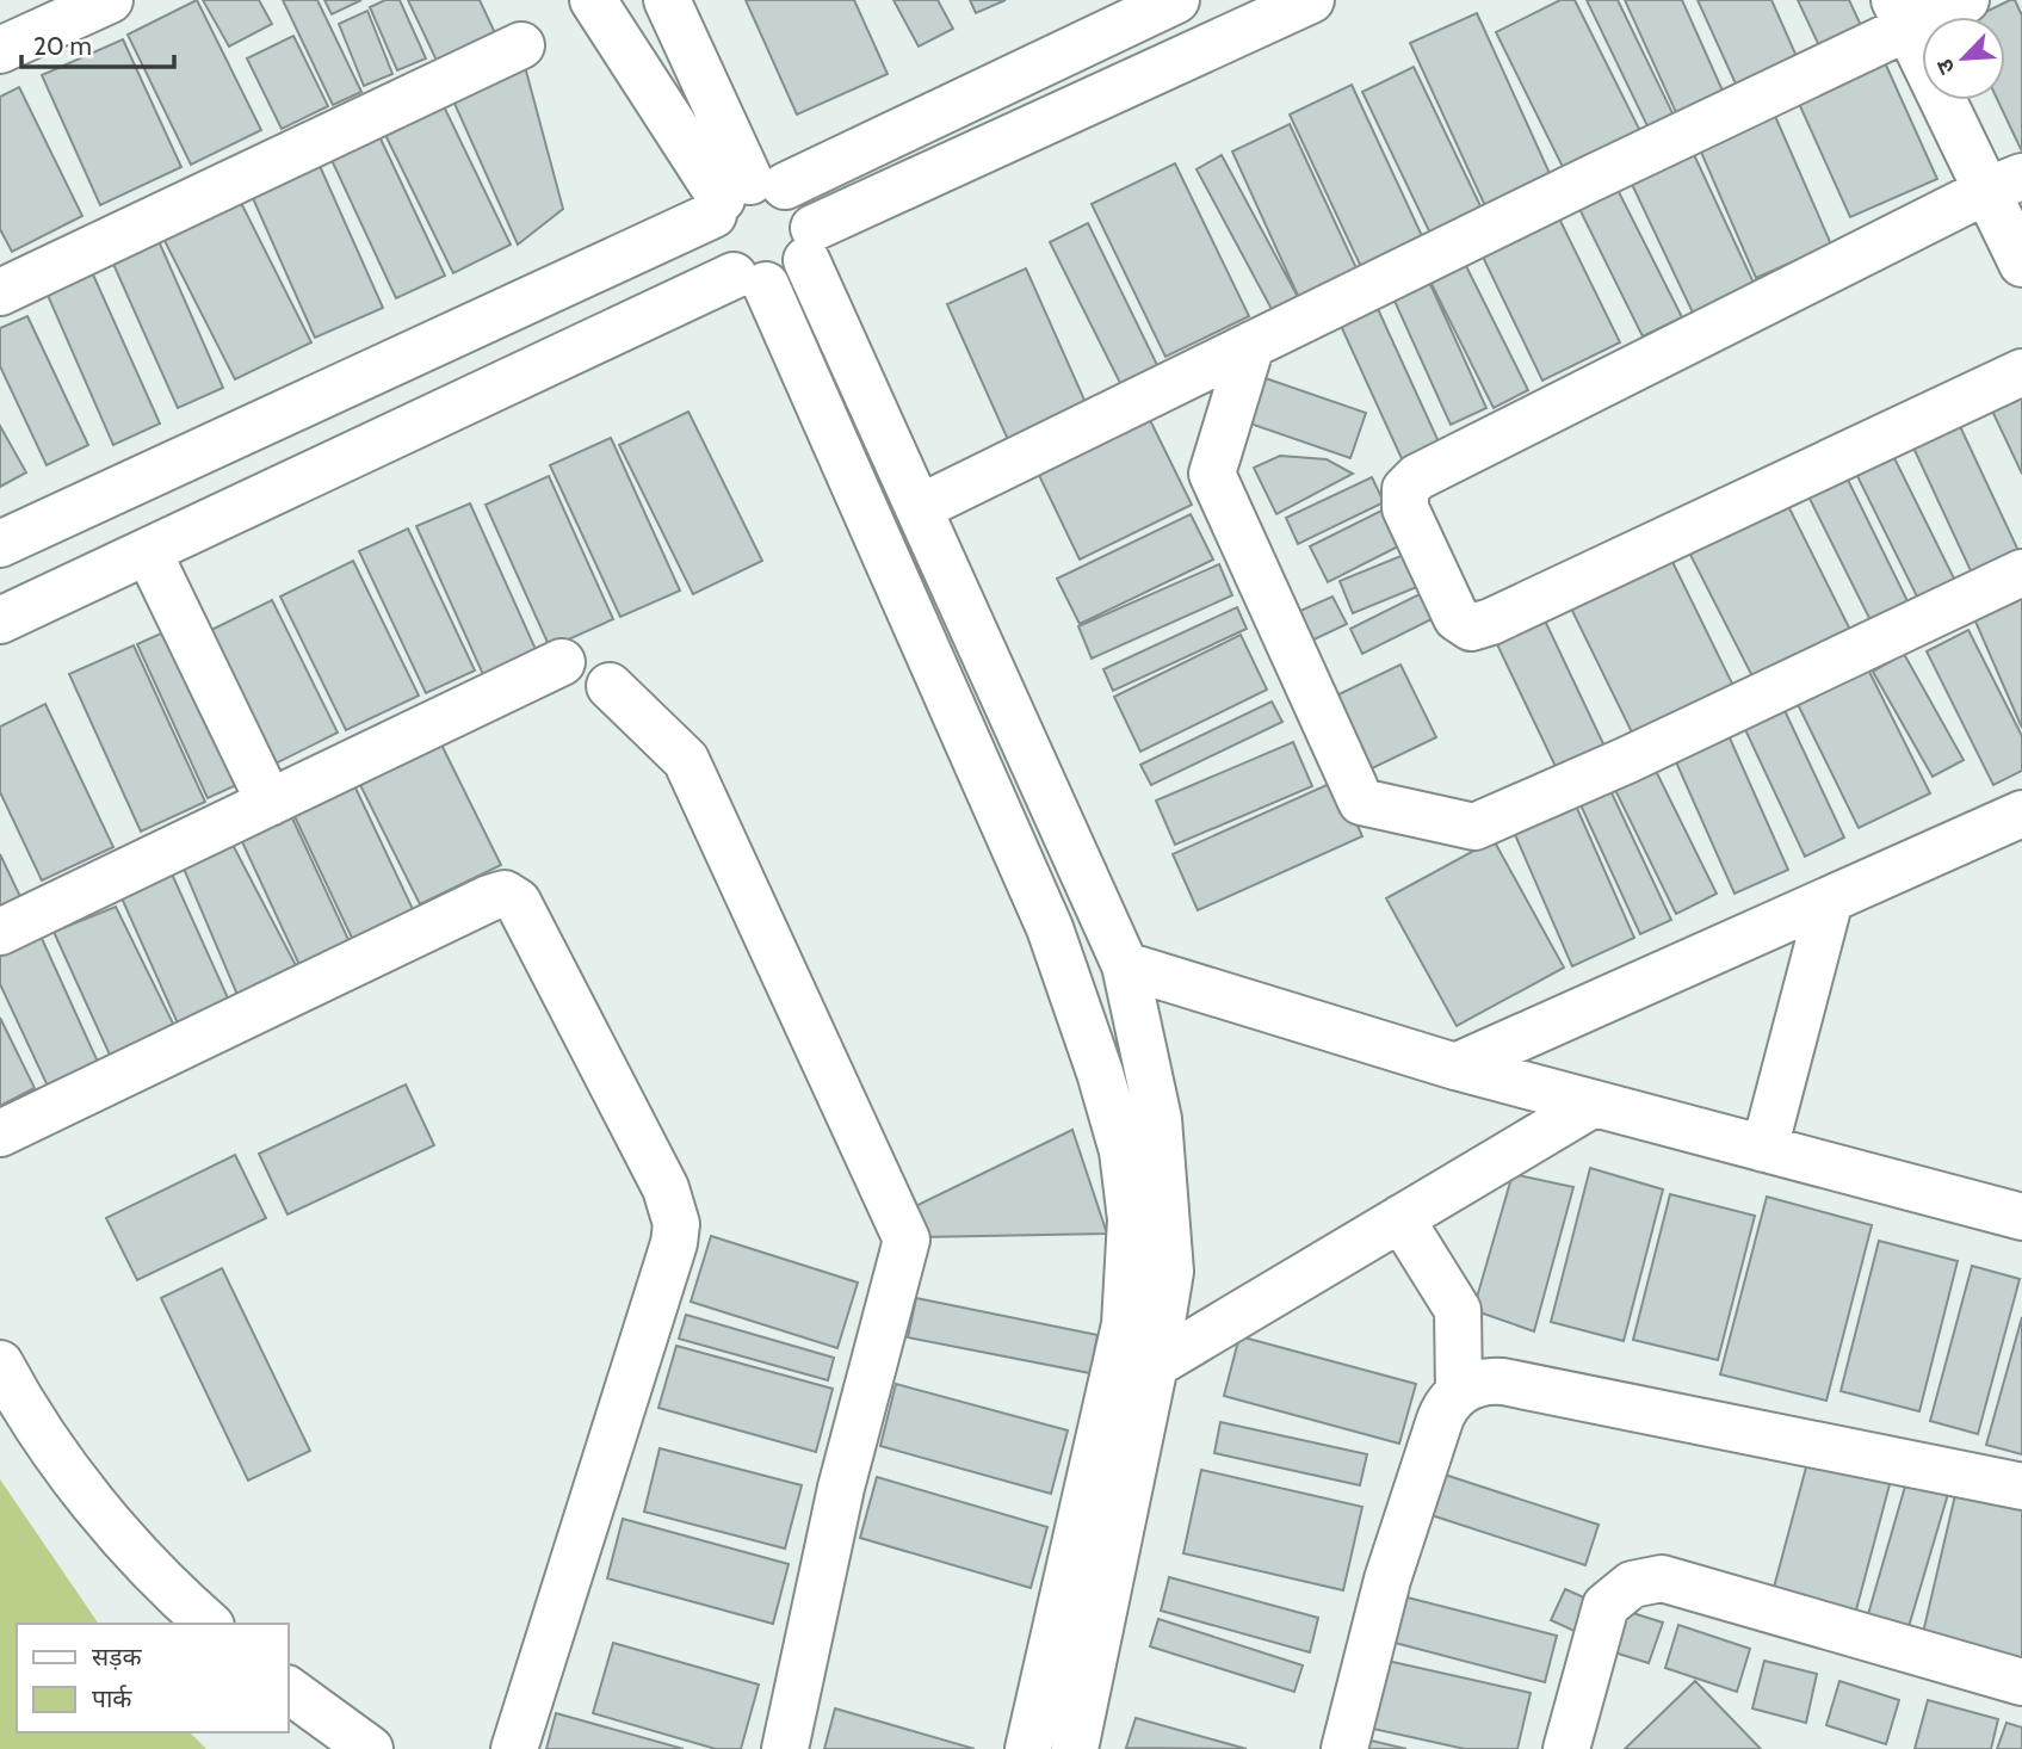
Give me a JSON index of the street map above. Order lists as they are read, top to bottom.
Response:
{
  "legend": ["सड़क", "पार्क"],
  "scale_bar": "20 m",
  "north": "bottom left"
}
